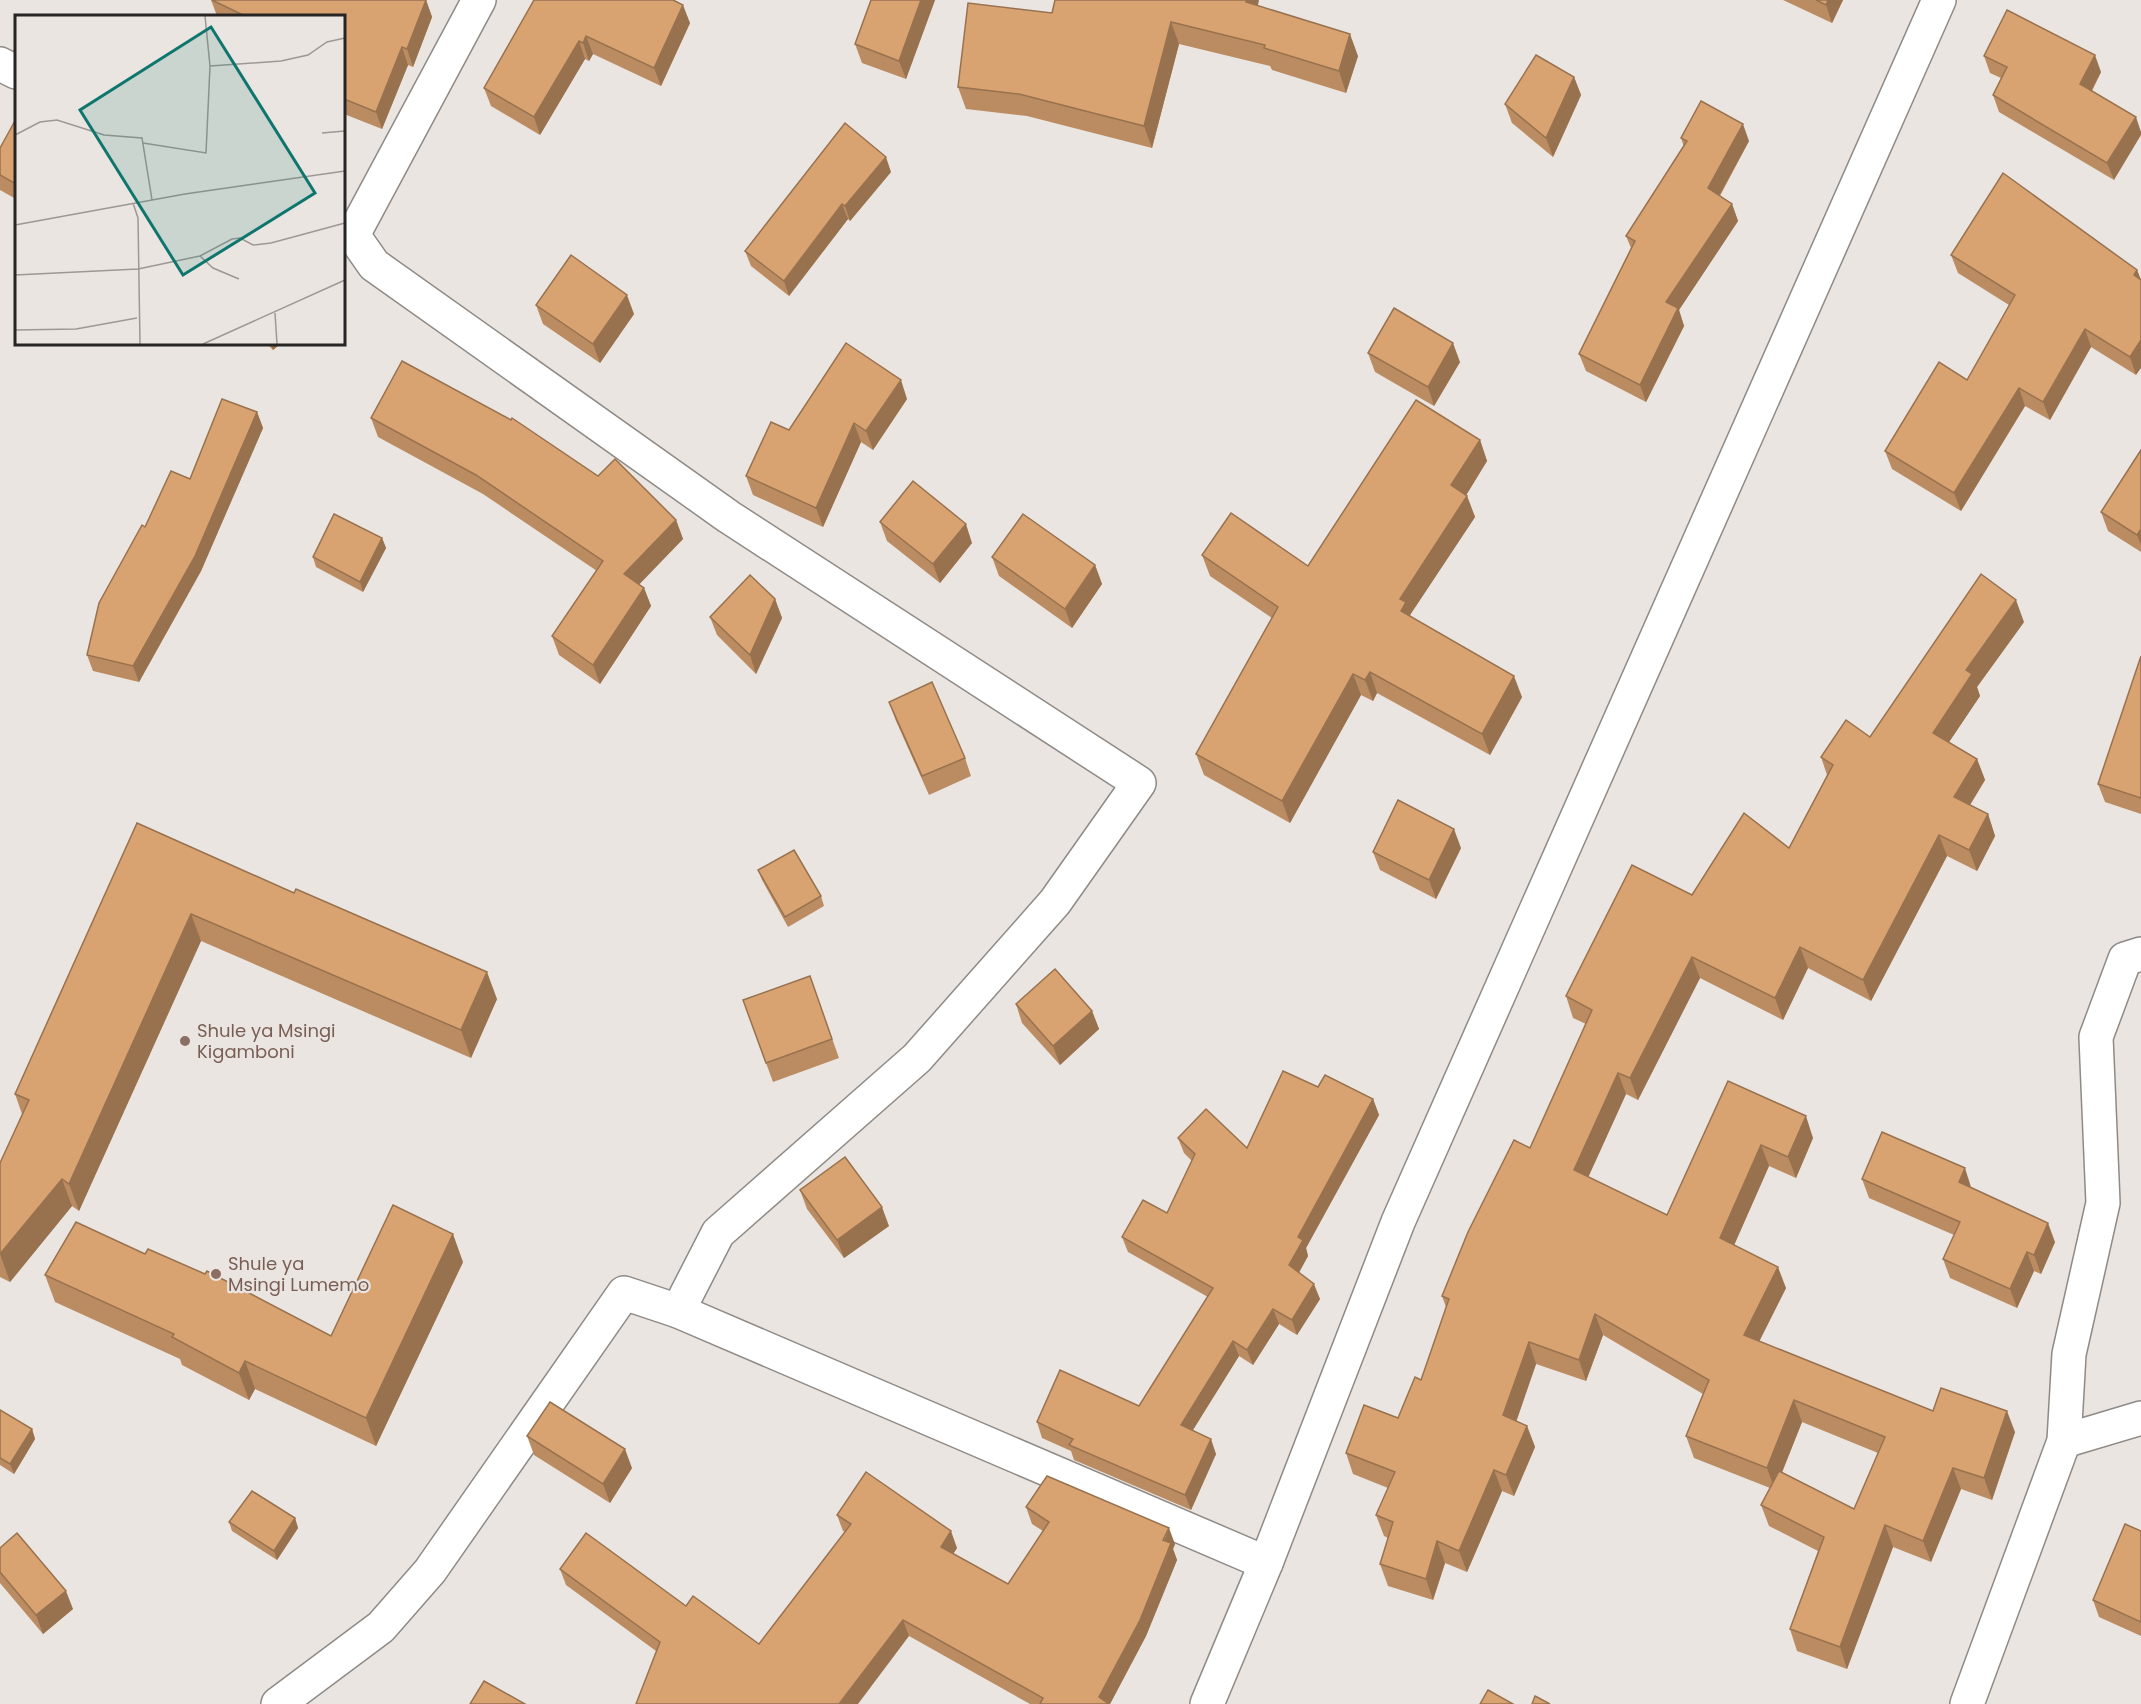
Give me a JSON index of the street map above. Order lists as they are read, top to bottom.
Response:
{
  "places": ["Shule ya Msingi Kigamboni", "Shule ya Msingi Lumemo"]
}
